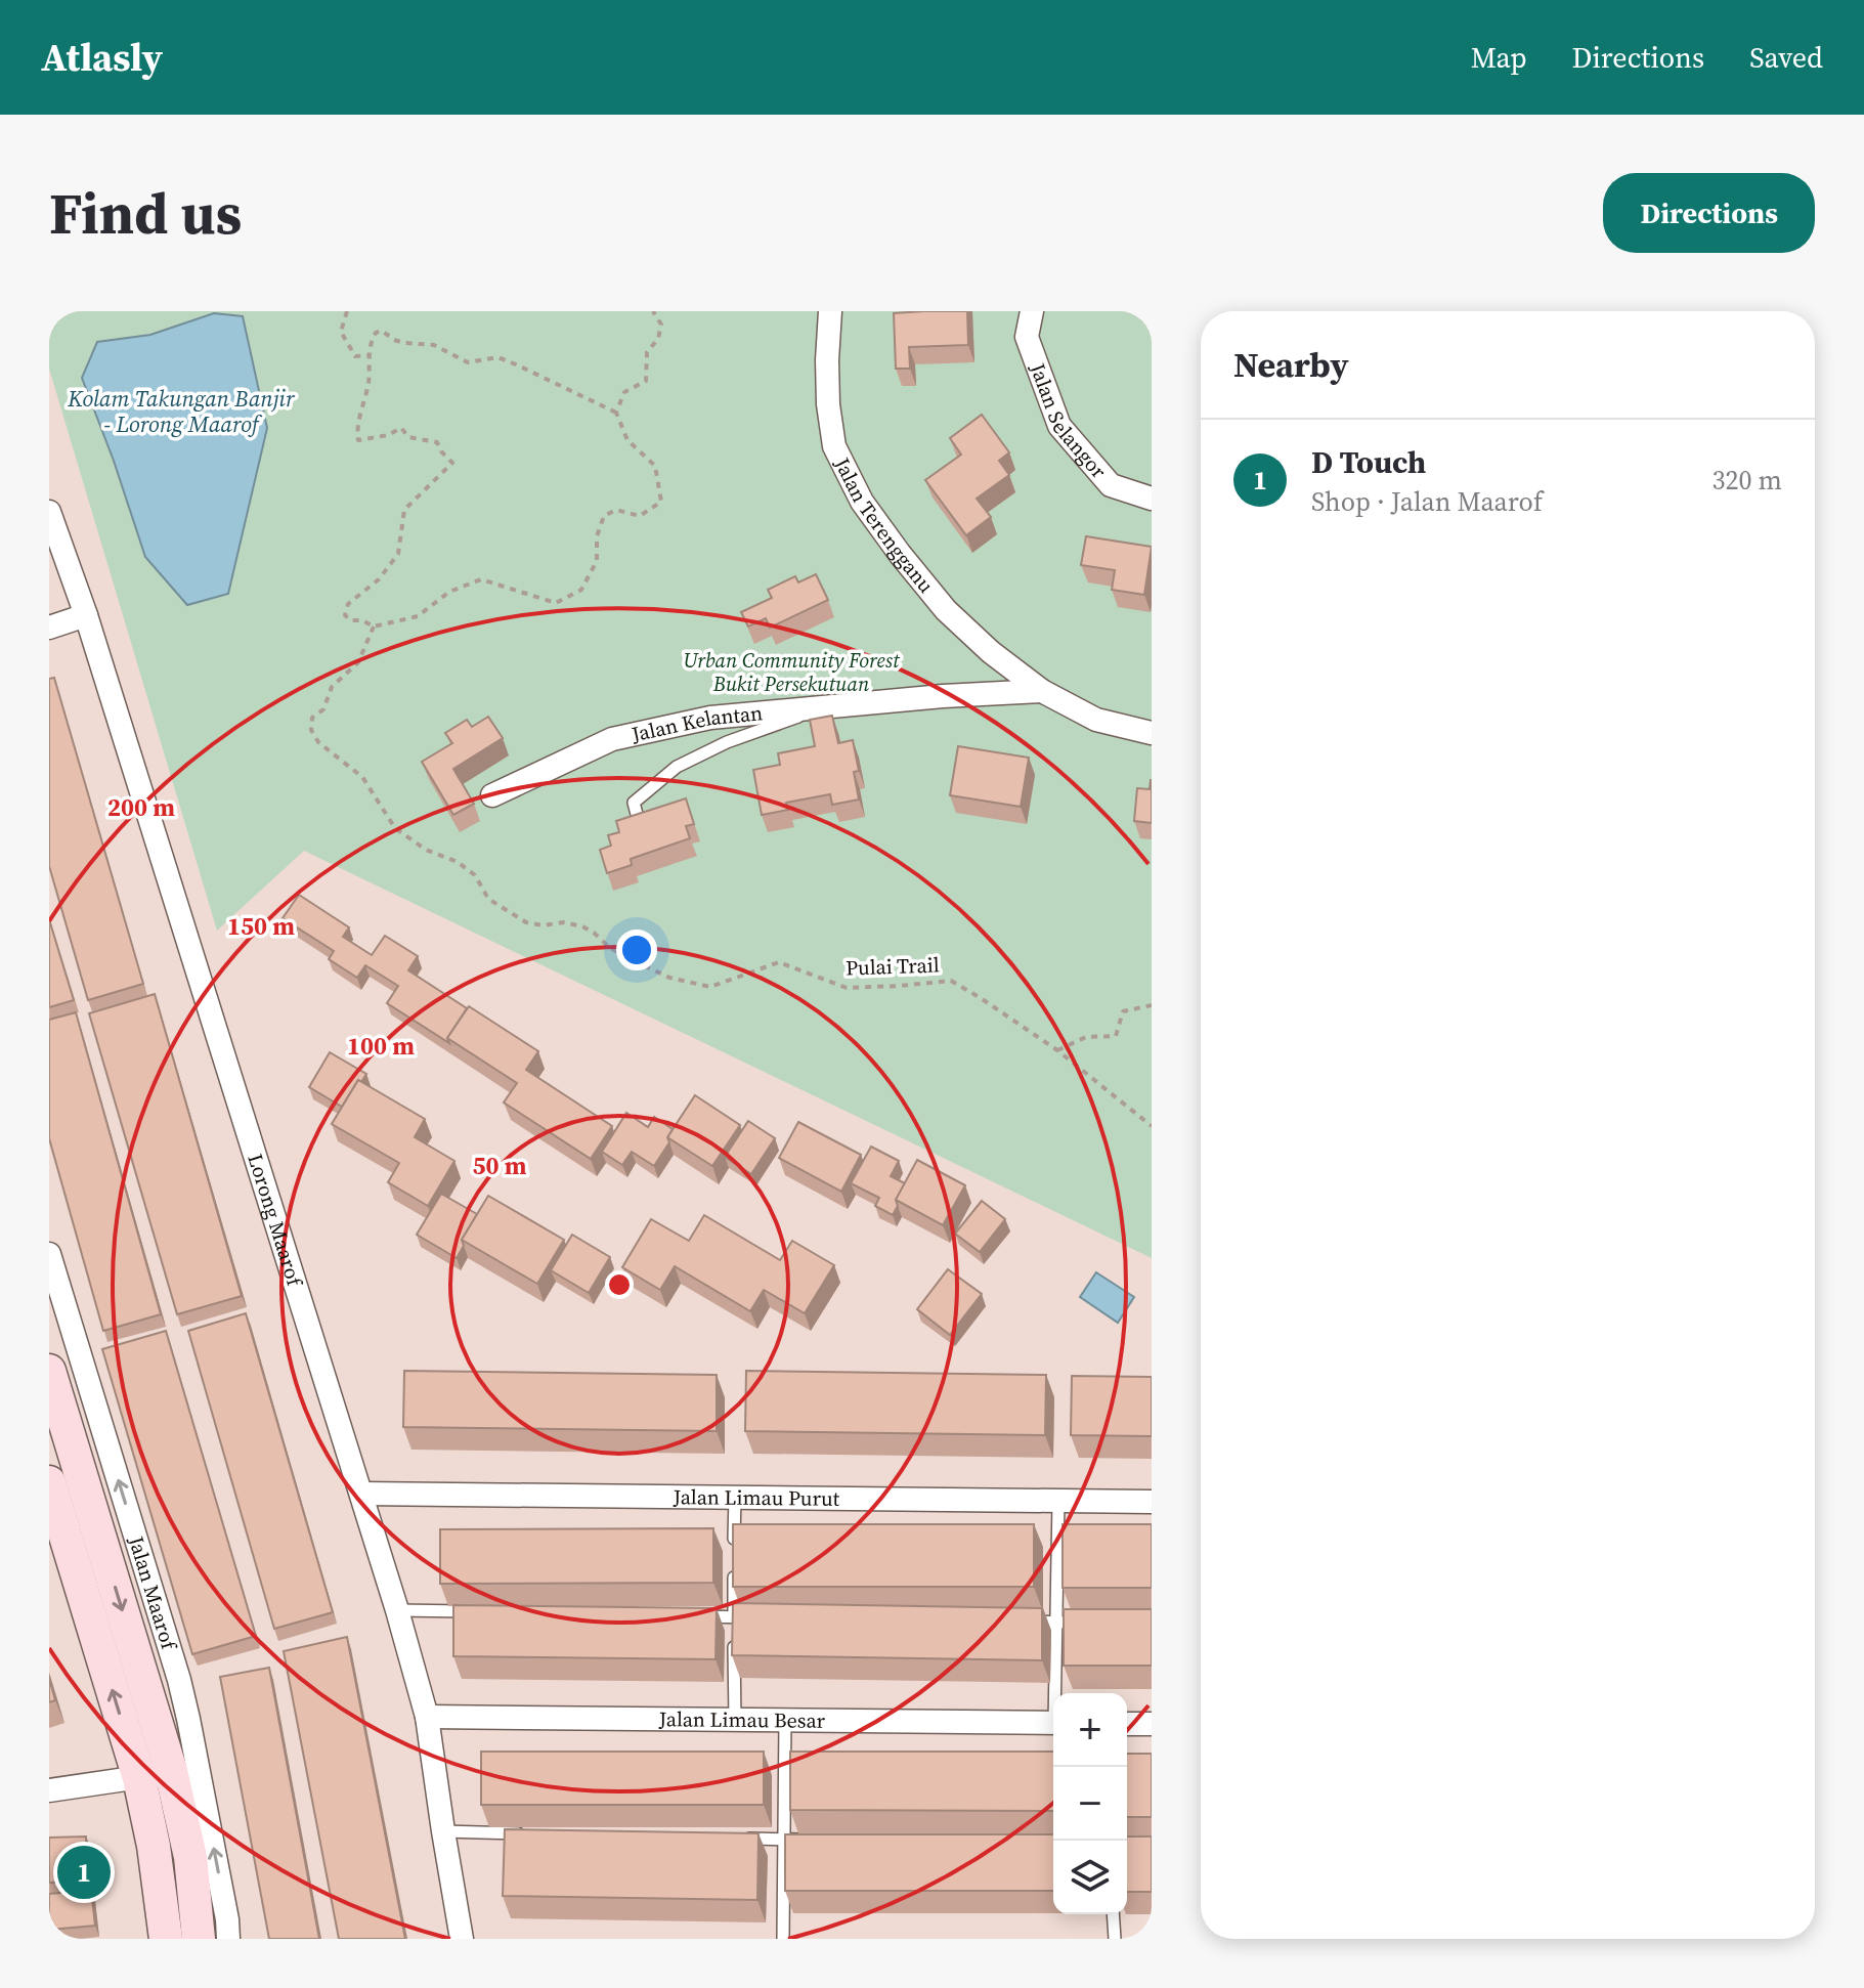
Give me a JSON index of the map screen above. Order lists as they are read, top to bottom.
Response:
{
  "streets": {
    "main road": ["Jalan Maarof"],
    "street": [
      "Jalan Selangor",
      "Jalan Terengganu",
      "Jalan Kelantan",
      "Lorong Maarof",
      "Jalan Limau Purut",
      "Jalan Limau Besar"
    ],
    "path": ["Pulai Trail"]
  },
  "crossings": [
    ["Jalan Terengganu", "Jalan Kelantan"],
    ["Lorong Maarof", "Jalan Limau Purut"],
    ["Lorong Maarof", "Jalan Limau Besar"]
  ],
  "water": ["Kolam Takungan Banjir - Lorong Maarof"],
  "parks": ["Urban Community Forest Bukit Persekutuan"],
  "page": {
    "header": "Atlasly",
    "nav": ["Map", "Directions", "Saved"],
    "buttons": "Directions",
    "title": "Find us",
    "heading": "Nearby",
    "list": [
      {
        "mark": "1",
        "name": "D Touch",
        "note": "Shop · Jalan Maarof",
        "value": "320 m"
      }
    ],
    "map_buttons": ["+", "−"],
    "pins": "1"
  },
  "rings": [
    "200 m",
    "150 m",
    "100 m",
    "50 m"
  ]
}
